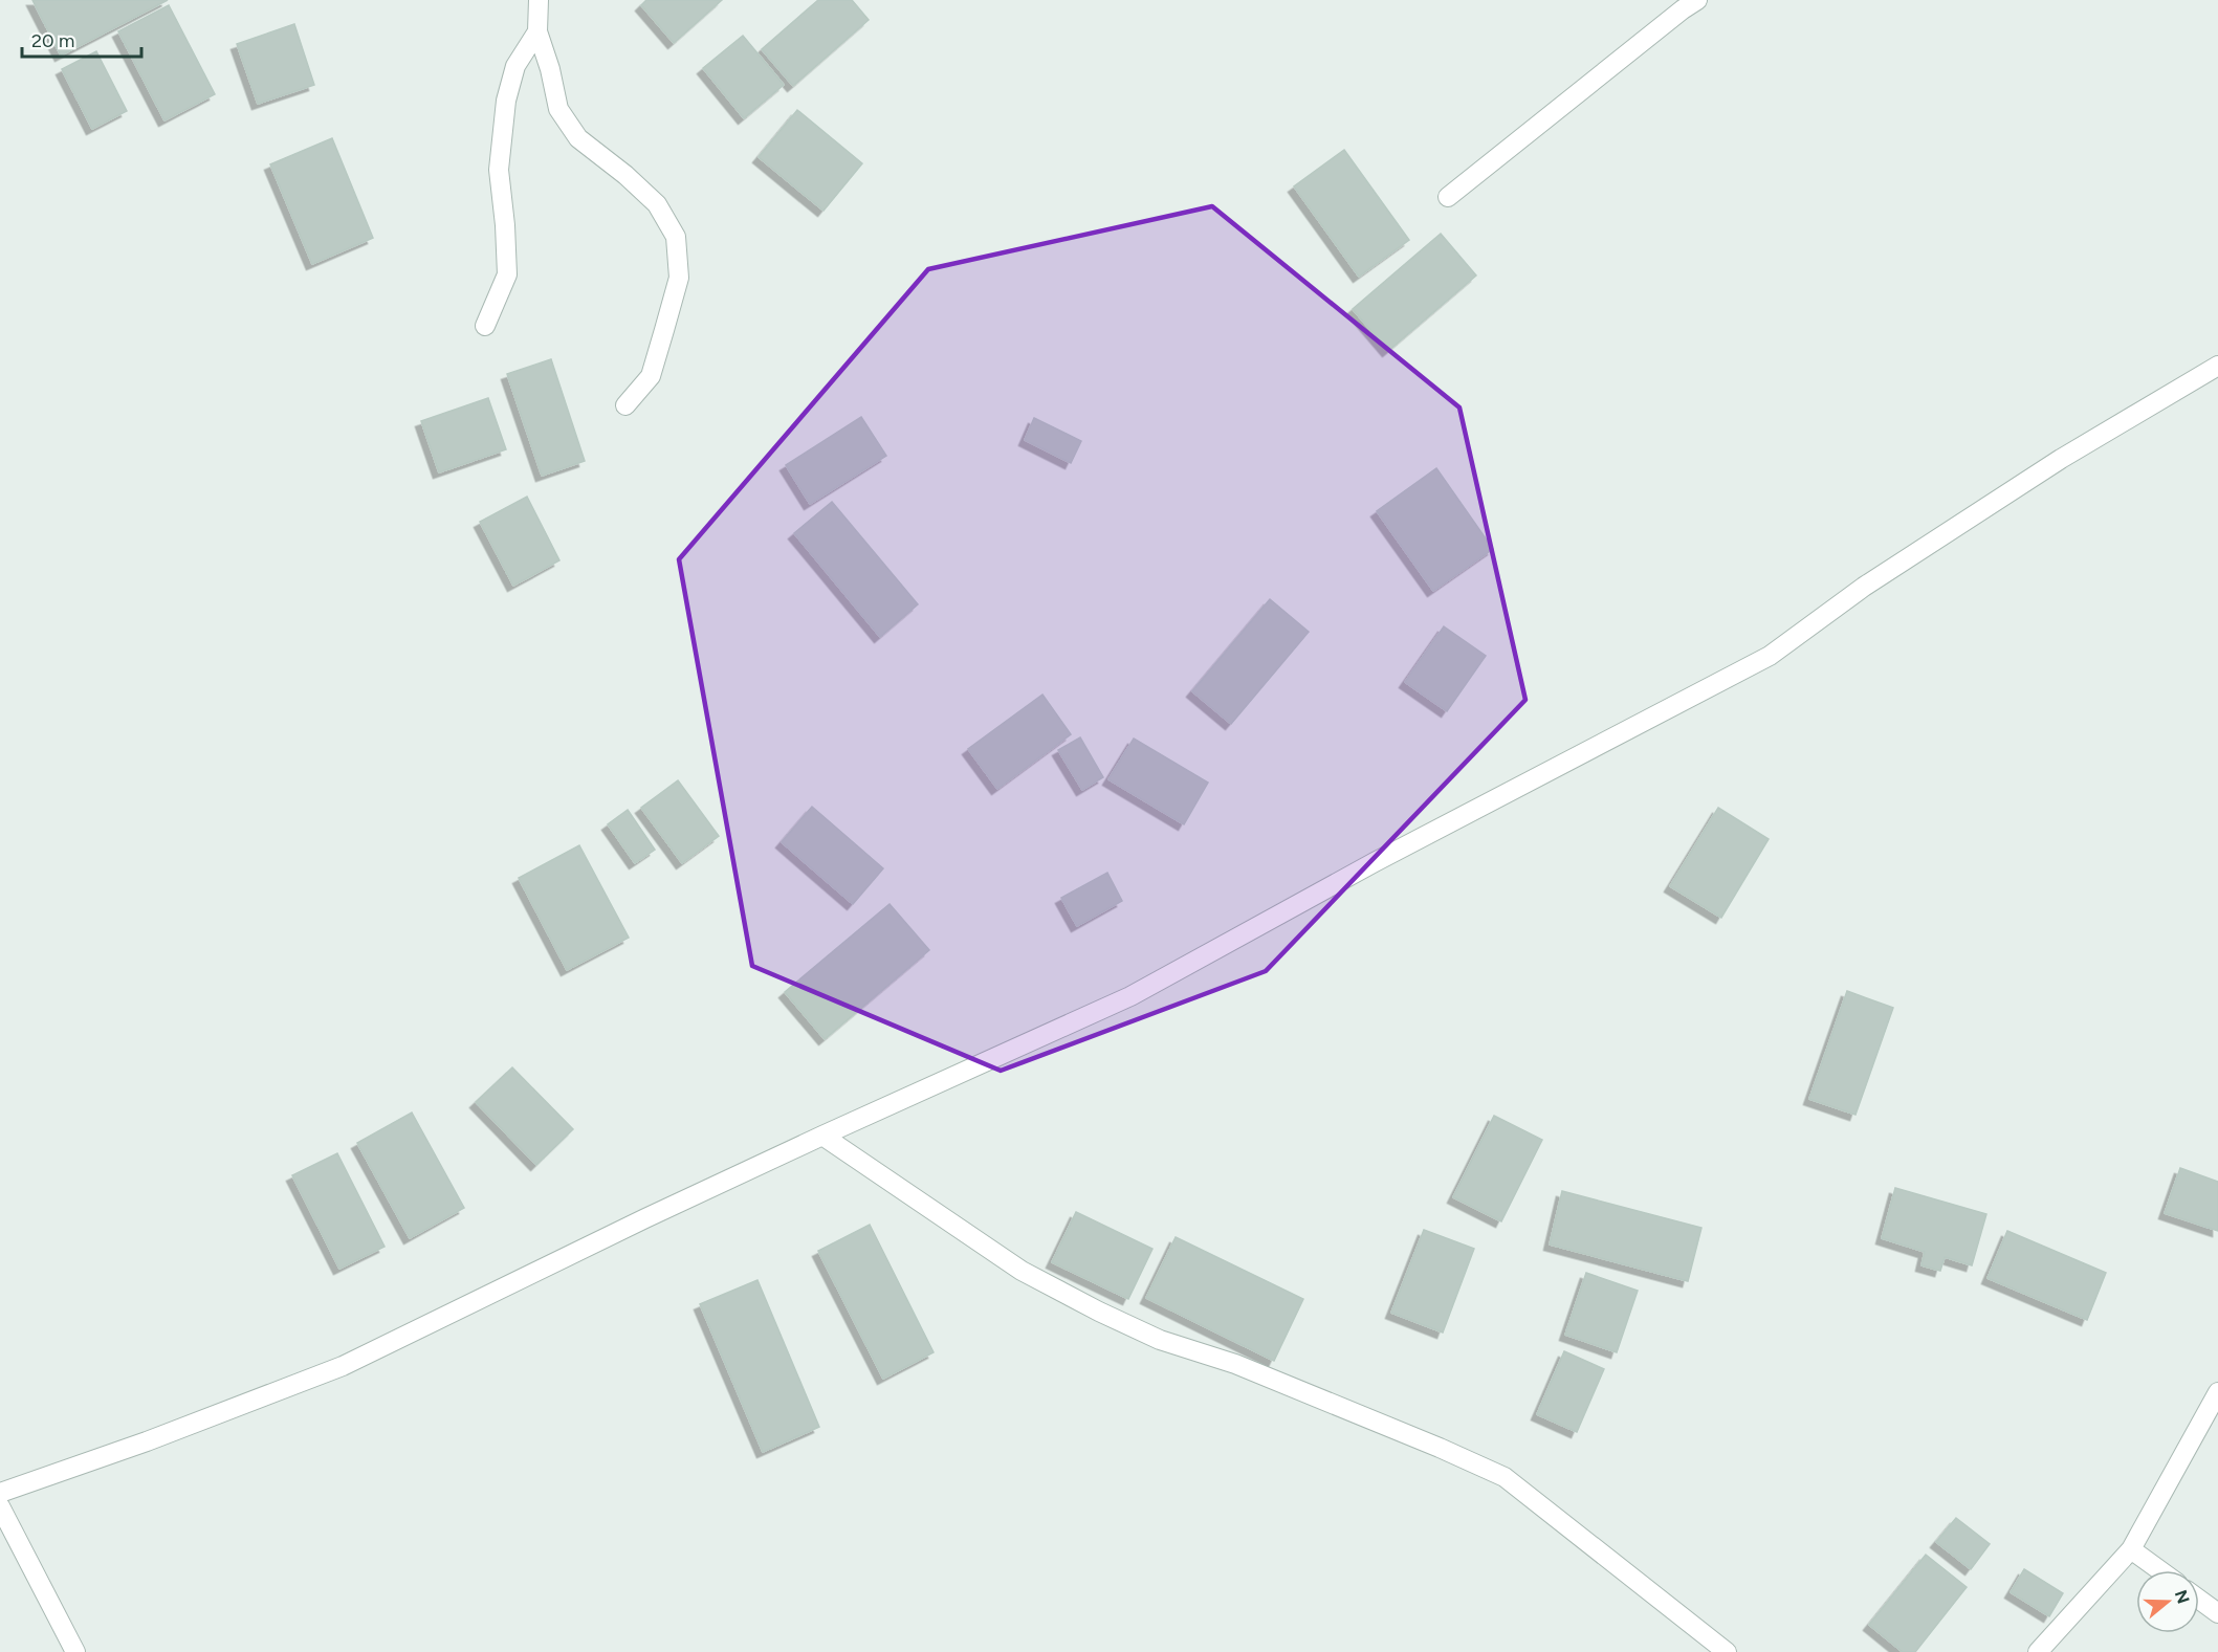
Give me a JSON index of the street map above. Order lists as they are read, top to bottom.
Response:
{
  "scale_bar": "20 m",
  "north": "right"
}
